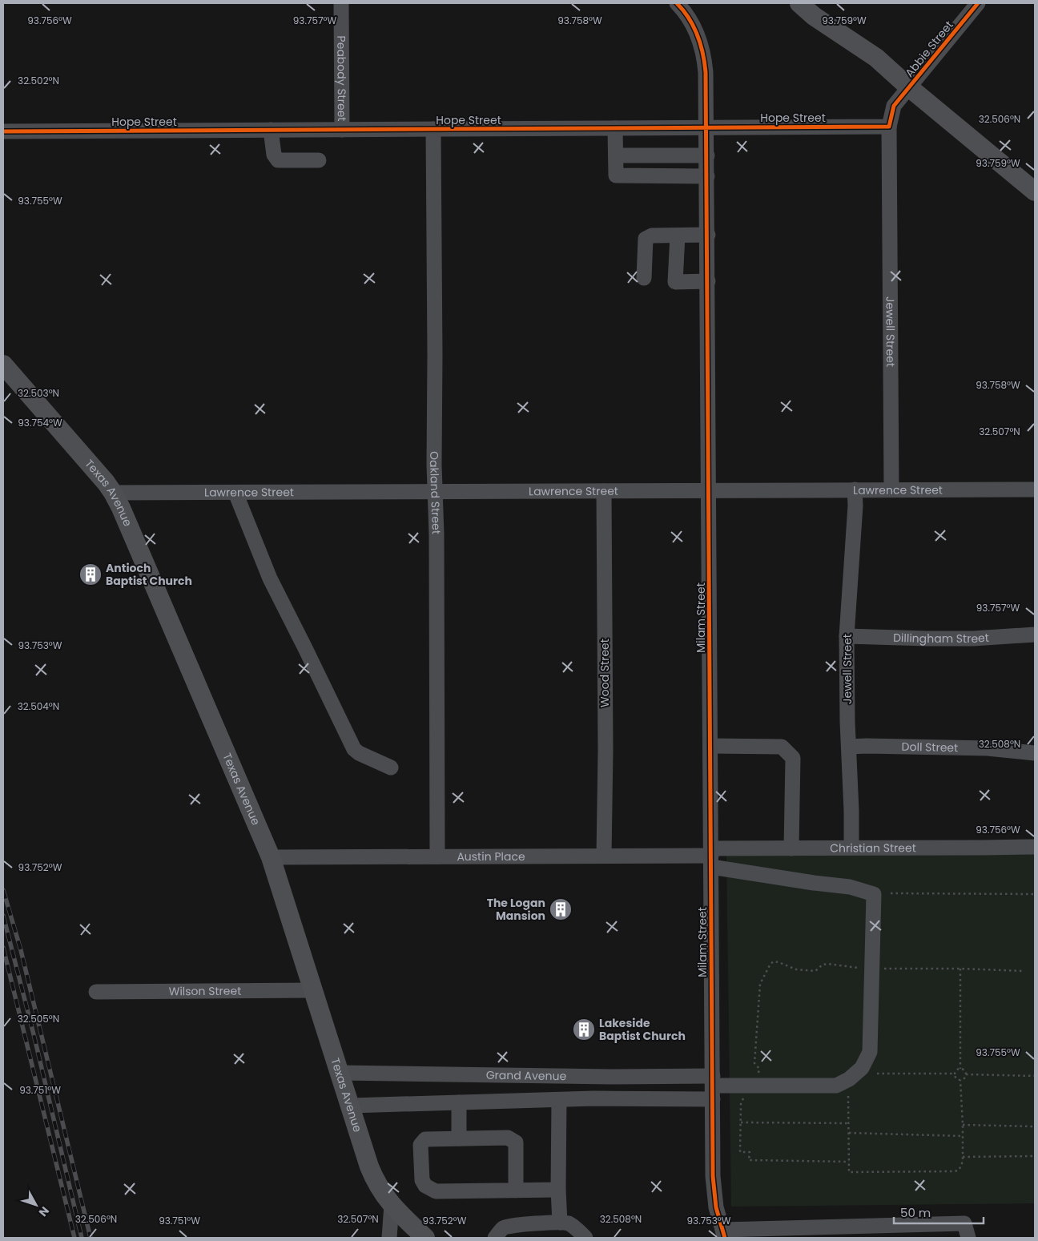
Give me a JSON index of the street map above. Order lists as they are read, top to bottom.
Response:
{
  "streets": {
    "main road": ["Texas Avenue"],
    "street": [
      "Abbie Street",
      "Peabody Street",
      "Hope Street",
      "Jewell Street",
      "Lawrence Street",
      "Oakland Street",
      "Milam Street",
      "Dillingham Street",
      "Wood Street",
      "Doll Street",
      "Christian Street",
      "Austin Place",
      "Wilson Street",
      "Grand Avenue"
    ]
  },
  "crossings": [
    ["Peabody Street", "Hope Street"],
    ["Hope Street", "Jewell Street"],
    ["Hope Street", "Oakland Street"],
    ["Hope Street", "Milam Street"],
    ["Jewell Street", "Lawrence Street"],
    ["Jewell Street", "Dillingham Street"],
    ["Jewell Street", "Doll Street"],
    ["Jewell Street", "Christian Street"],
    ["Lawrence Street", "Oakland Street"],
    ["Lawrence Street", "Texas Avenue"],
    ["Lawrence Street", "Milam Street"],
    ["Lawrence Street", "Wood Street"],
    ["Oakland Street", "Austin Place"],
    ["Texas Avenue", "Austin Place"],
    ["Texas Avenue", "Wilson Street"],
    ["Texas Avenue", "Grand Avenue"],
    ["Milam Street", "Christian Street"],
    ["Milam Street", "Austin Place"],
    ["Milam Street", "Grand Avenue"],
    ["Wood Street", "Austin Place"],
    ["Christian Street", "Austin Place"]
  ],
  "places": {
    "building": ["Antioch Baptist Church", "The Logan Mansion", "Lakeside Baptist Church"]
  },
  "scale_bar": "50 m",
  "north": "bottom right",
  "coordinates": [
    "93.756°W",
    "93.757°W",
    "93.759°W",
    "93.758°W",
    "32.502°N",
    "32.506°N",
    "93.755°W",
    "32.503°N",
    "93.754°W",
    "32.507°N",
    "93.753°W",
    "32.504°N",
    "32.508°N",
    "93.752°W",
    "32.505°N",
    "93.751°W"
  ]
}
